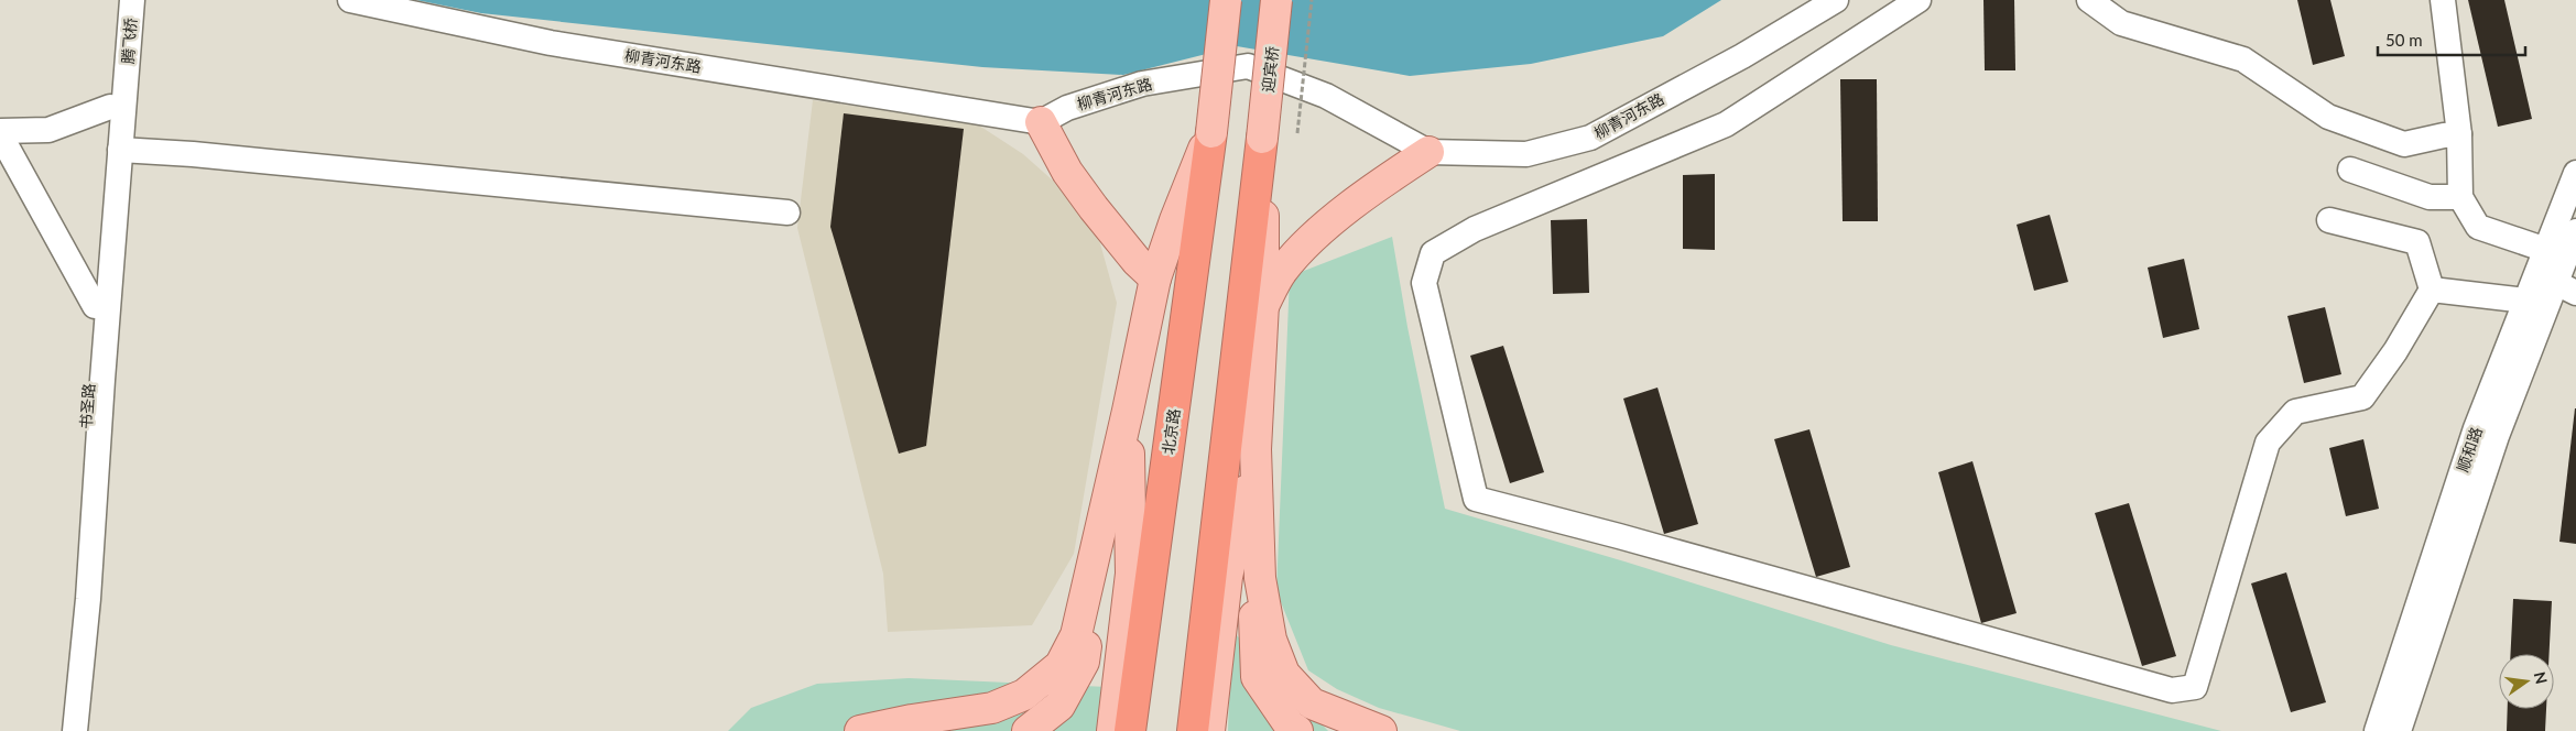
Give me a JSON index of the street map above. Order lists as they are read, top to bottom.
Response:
{
  "streets": {
    "highway": ["北京路"],
    "main road": ["迎宾桥"],
    "street": [
      "腾飞桥",
      "柳青河东路",
      "书圣路",
      "顺和路"
    ]
  },
  "crossings": [
    ["腾飞桥", "书圣路"]
  ],
  "scale_bar": "50 m",
  "north": "right"
}
